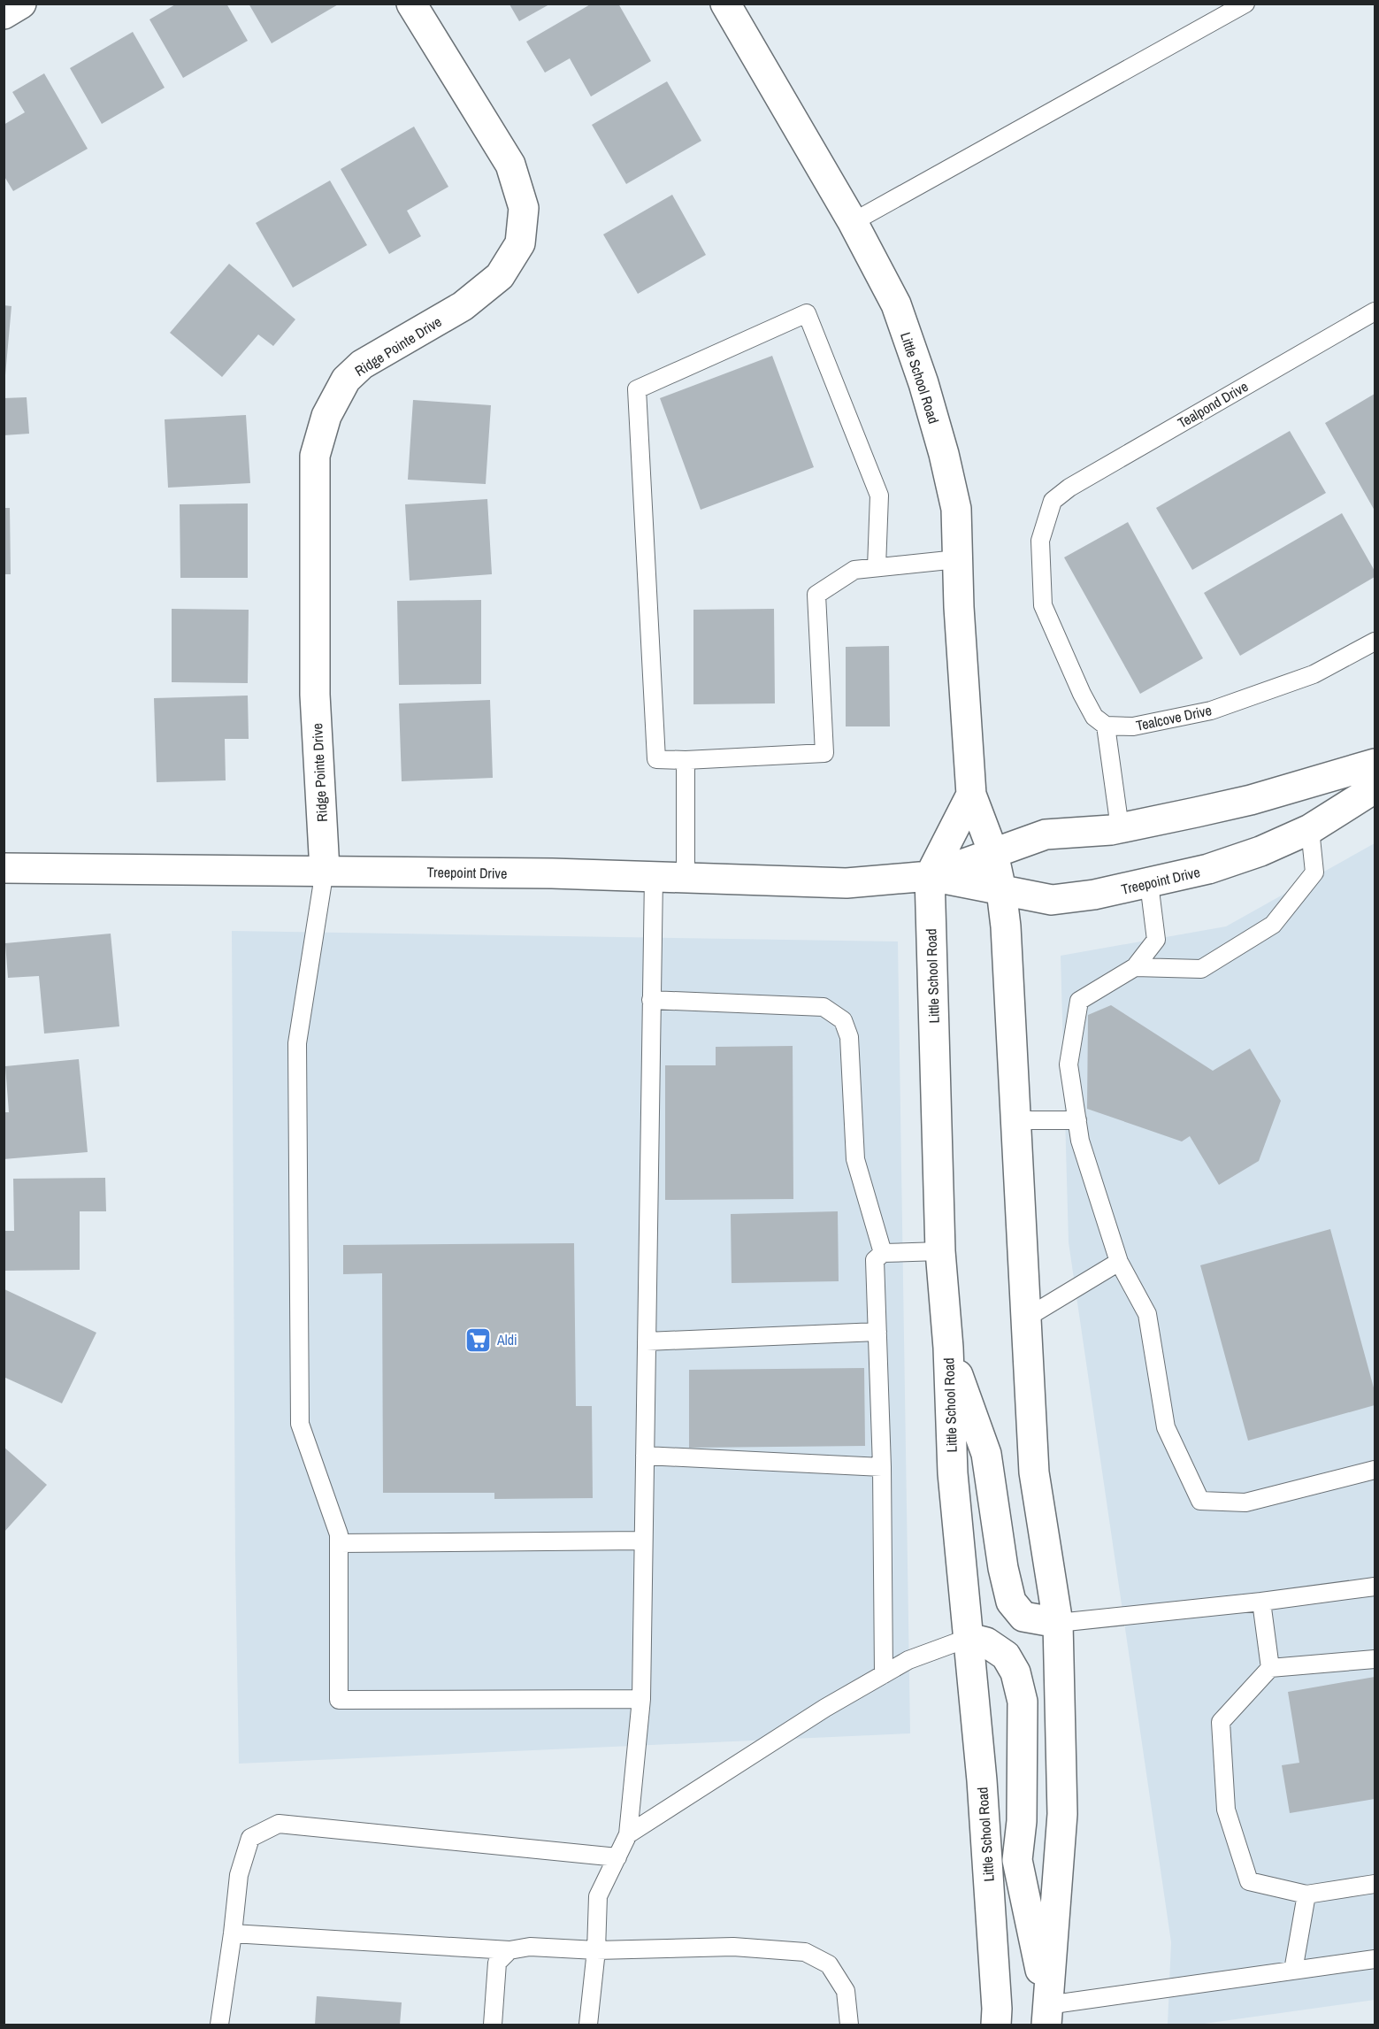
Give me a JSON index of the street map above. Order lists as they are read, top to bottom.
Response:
{
  "streets": {
    "main road": ["Ridge Pointe Drive", "Little School Road", "Treepoint Drive"],
    "lane": ["Tealpond Drive", "Tealcove Drive"]
  },
  "crossings": [
    ["Ridge Pointe Drive", "Treepoint Drive"],
    ["Little School Road", "Treepoint Drive"],
    ["Tealpond Drive", "Tealcove Drive"]
  ],
  "places": {
    "supermarket": ["Aldi"]
  }
}
